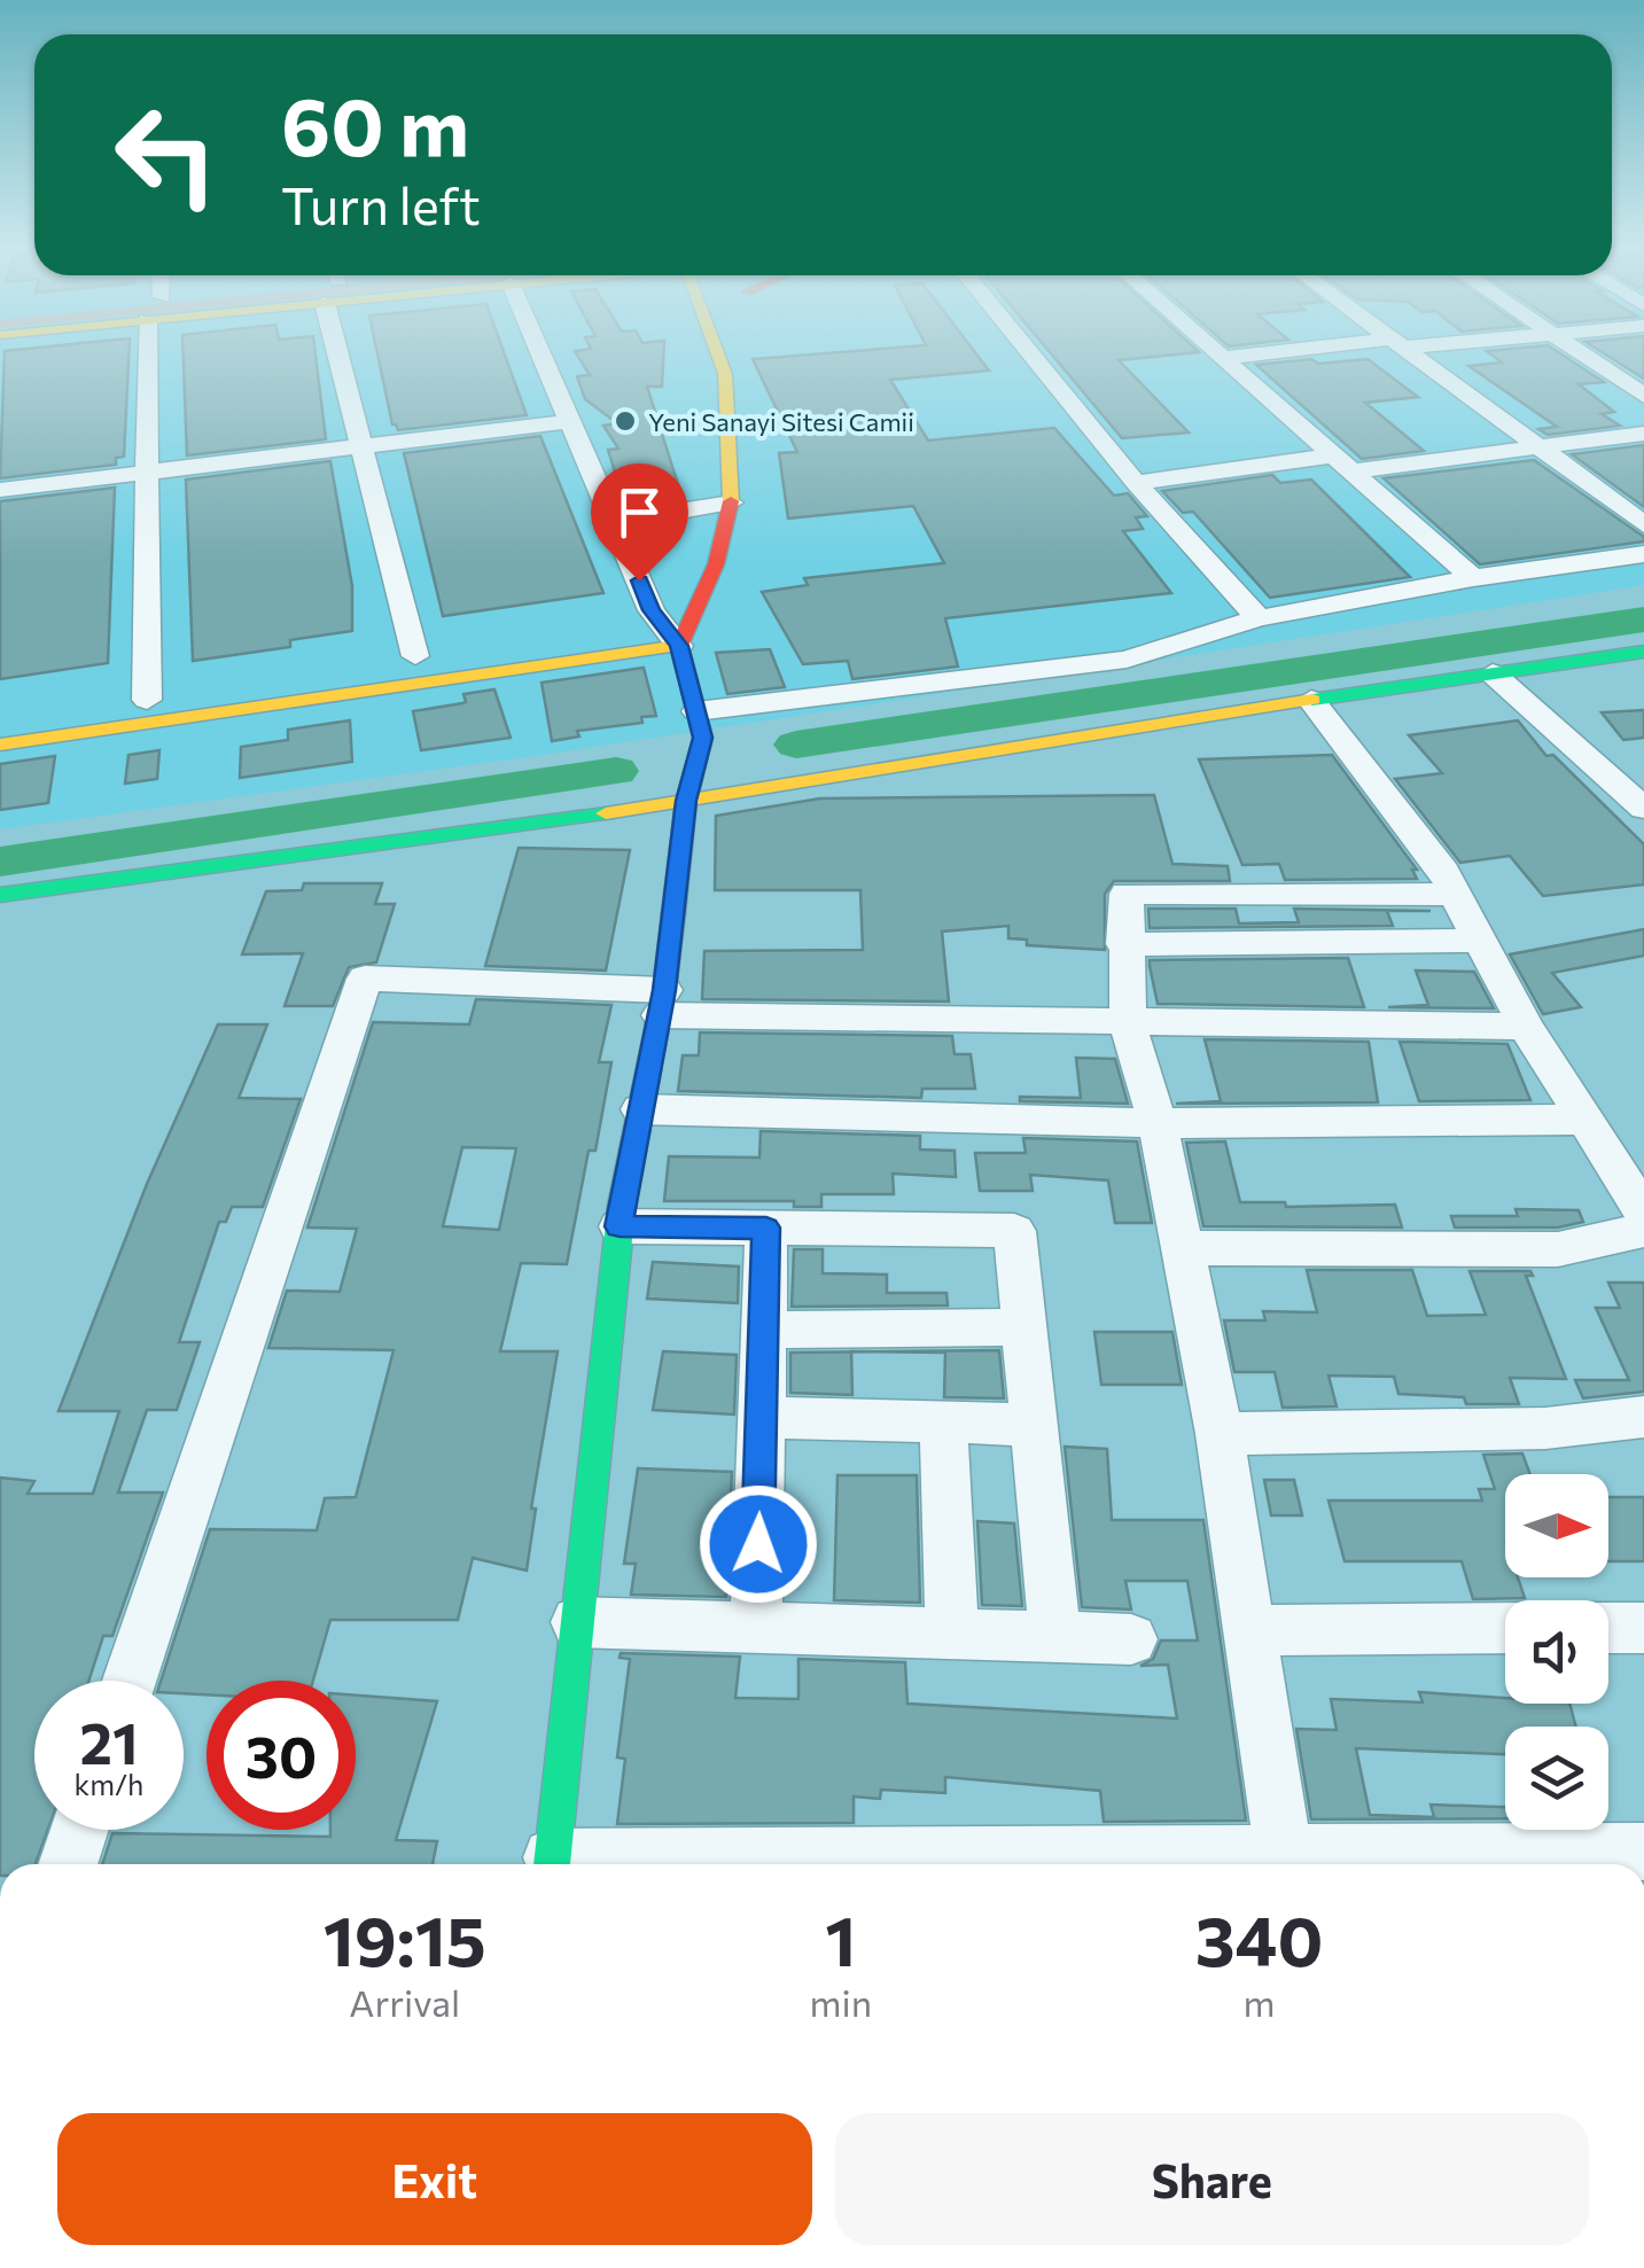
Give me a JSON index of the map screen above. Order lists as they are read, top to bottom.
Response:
{
  "places": ["Yeni Sanayi Sitesi Camii"],
  "north": "right",
  "page": {
    "turn": ["60 m", "Turn left"],
    "speed": "21 km/h",
    "limit": "30",
    "eta": [
      "19:15",
      "Arrival",
      "1",
      "min",
      "340",
      "m"
    ],
    "buttons": ["Exit", "Share"]
  }
}
